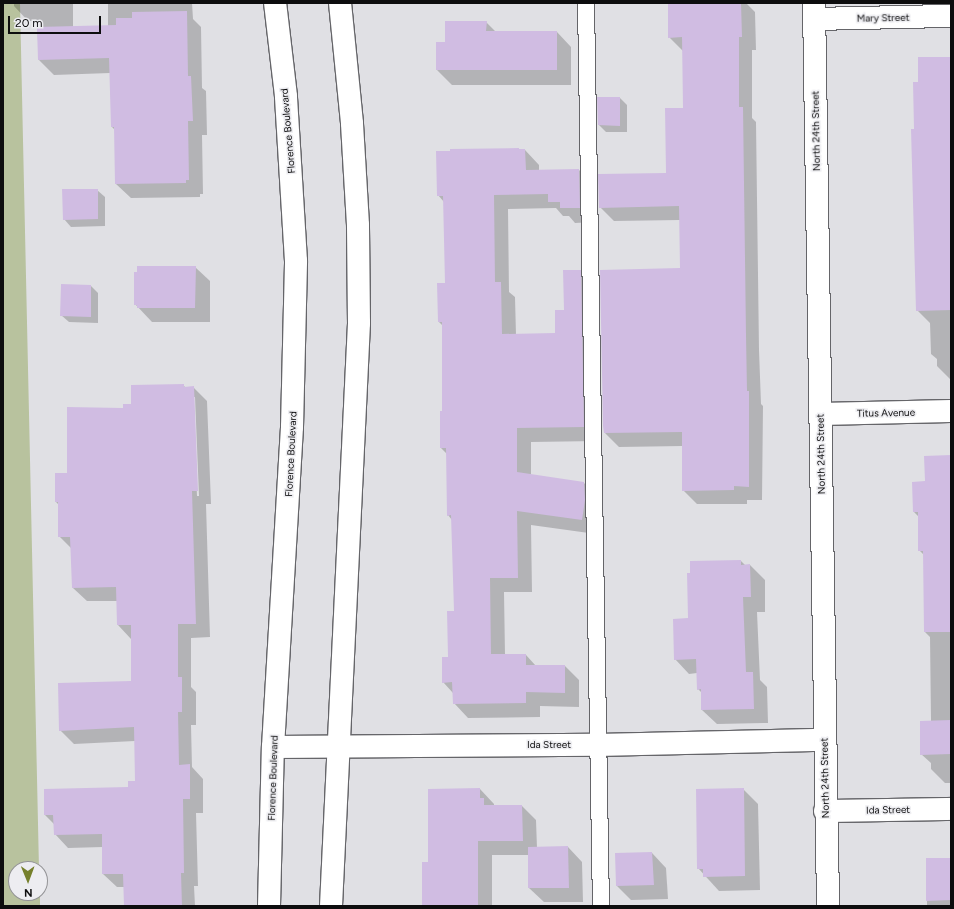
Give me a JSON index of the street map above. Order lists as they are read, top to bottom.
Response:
{
  "streets": {
    "street": [
      "Mary Street",
      "Florence Boulevard",
      "North 24th Street",
      "Titus Avenue",
      "Ida Street"
    ]
  },
  "crossings": [
    ["Mary Street", "North 24th Street"],
    ["Florence Boulevard", "Ida Street"],
    ["North 24th Street", "Titus Avenue"],
    ["North 24th Street", "Ida Street"]
  ],
  "scale_bar": "20 m",
  "north": "bottom"
}
